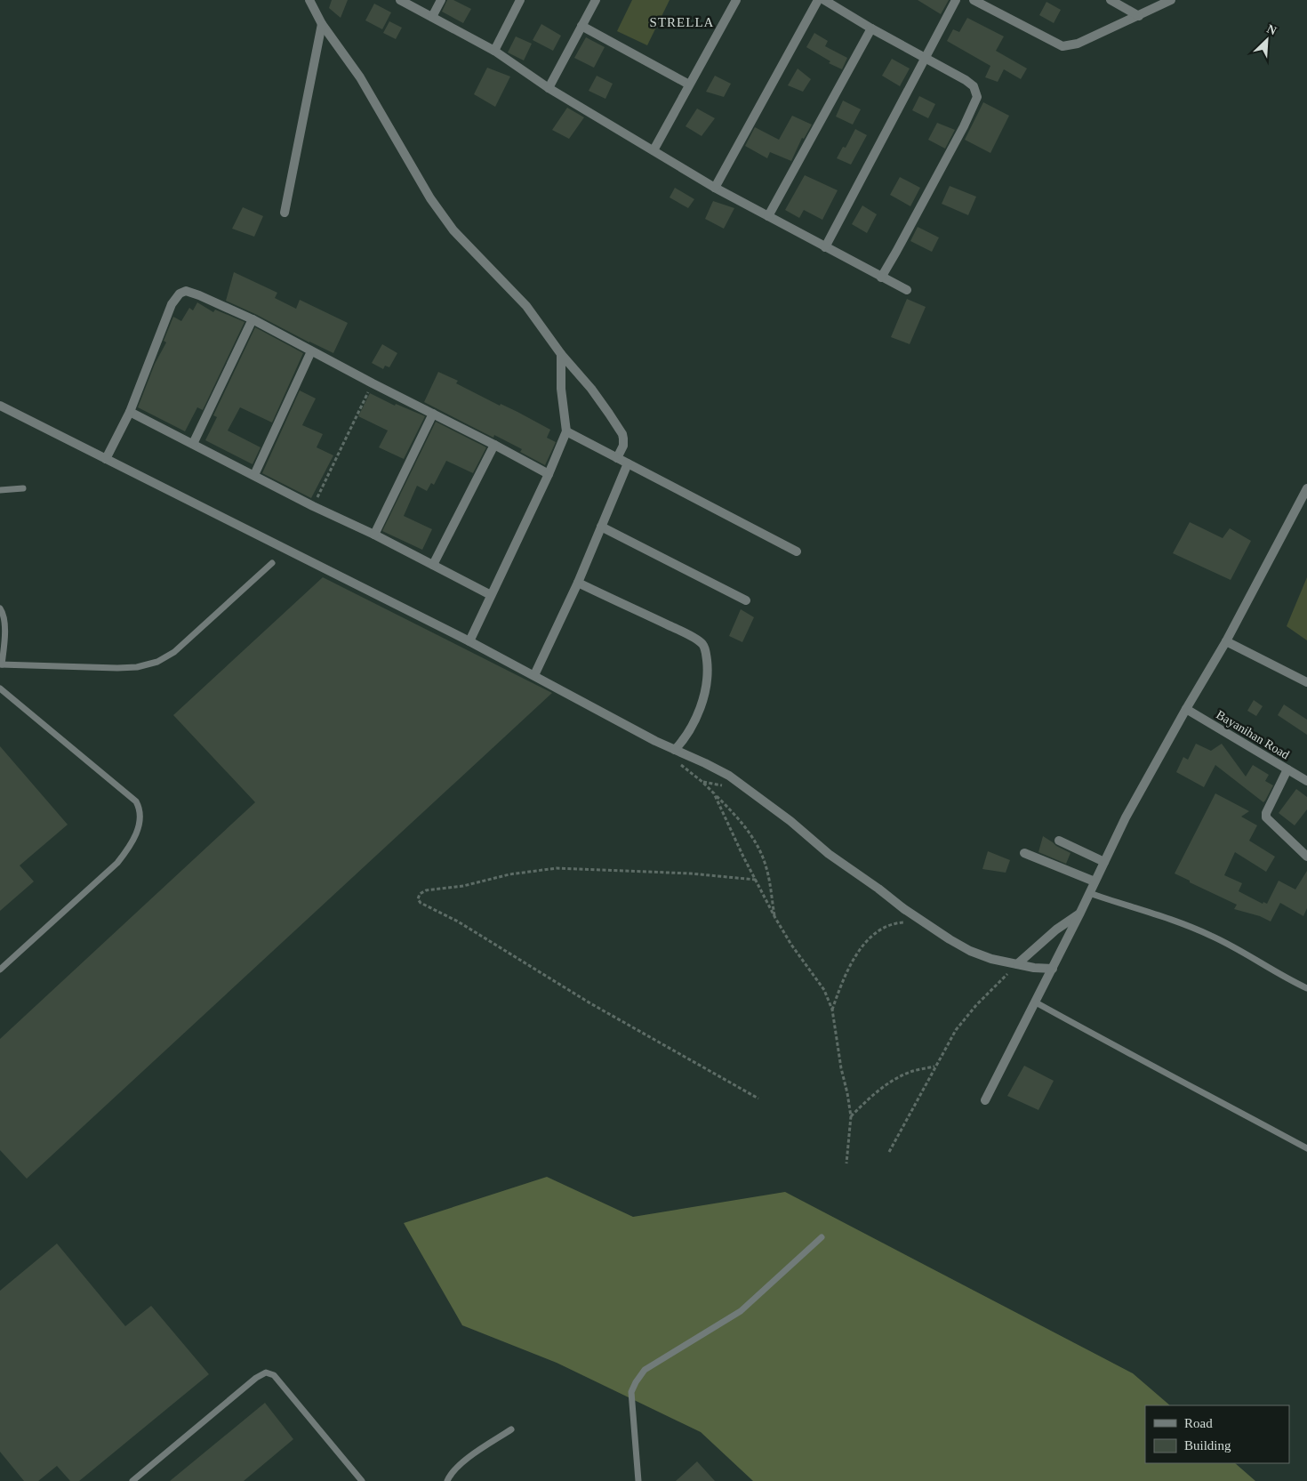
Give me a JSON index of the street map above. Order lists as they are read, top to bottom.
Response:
{
  "streets": {
    "street": ["Bayanihan Road"]
  },
  "districts": ["STRELLA"],
  "legend": ["Road", "Building"],
  "north": "top right"
}
